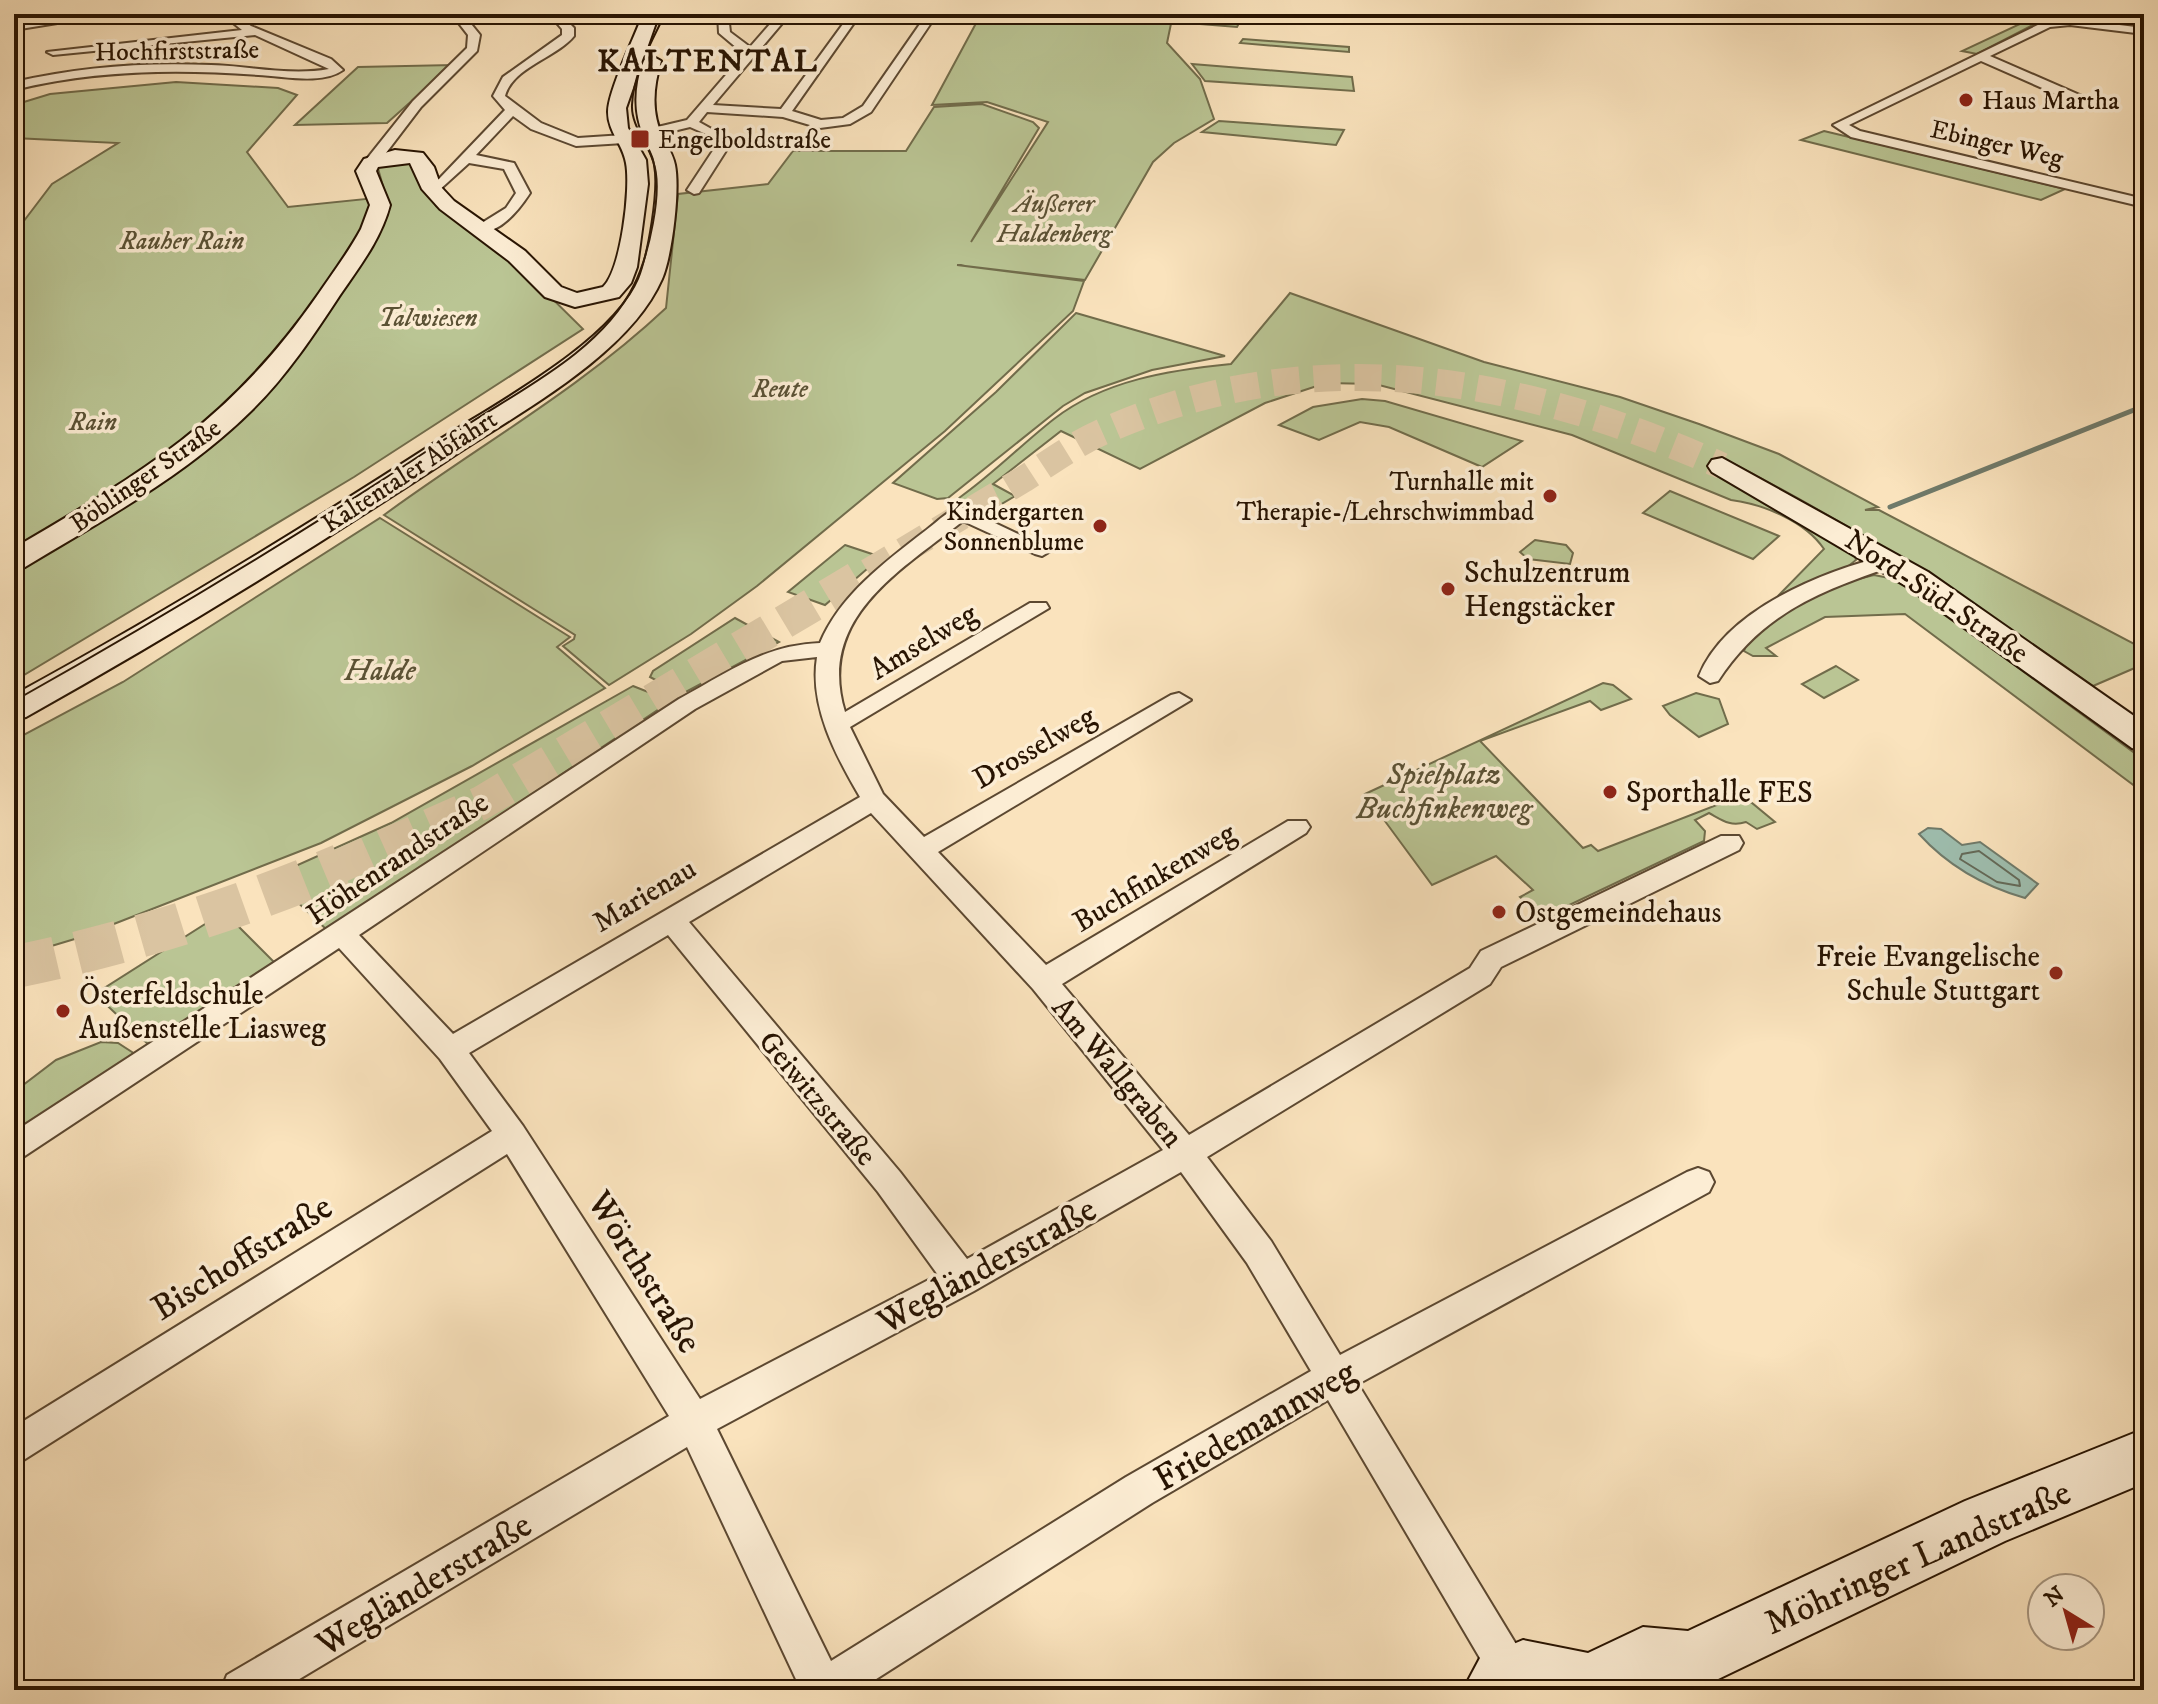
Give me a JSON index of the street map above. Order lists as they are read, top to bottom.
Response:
{
  "streets": {
    "main road": [
      "Kaltentaler Abfahrt",
      "Böblinger Straße",
      "Nord-Süd-Straße",
      "Möhringer Landstraße"
    ],
    "street": [
      "Hochfirststraße",
      "Ebinger Weg",
      "Amselweg",
      "Drosselweg",
      "Höhenrandstraße",
      "Buchfinkenweg",
      "Marienau",
      "Am Wallgraben",
      "Geiwitzstraße",
      "Bischoffstraße",
      "Wegländerstraße",
      "Wörthstraße",
      "Friedemannweg"
    ]
  },
  "crossings": [
    ["Amselweg", "Am Wallgraben"],
    ["Drosselweg", "Am Wallgraben"],
    ["Höhenrandstraße", "Am Wallgraben"],
    ["Höhenrandstraße", "Wörthstraße"],
    ["Buchfinkenweg", "Am Wallgraben"],
    ["Marienau", "Am Wallgraben"],
    ["Marienau", "Geiwitzstraße"],
    ["Marienau", "Wörthstraße"],
    ["Am Wallgraben", "Wegländerstraße"],
    ["Am Wallgraben", "Friedemannweg"],
    ["Am Wallgraben", "Möhringer Landstraße"],
    ["Geiwitzstraße", "Wegländerstraße"],
    ["Bischoffstraße", "Wörthstraße"],
    ["Wegländerstraße", "Wörthstraße"],
    ["Wörthstraße", "Friedemannweg"]
  ],
  "districts": ["KALTENTAL"],
  "parks": [
    "Äußerer Haldenberg",
    "Rauher Rain",
    "Talwiesen",
    "Reute",
    "Rain",
    "Halde",
    "Spielplatz Buchfinkenweg"
  ],
  "places": {
    "other": [
      "Haus Martha",
      "Turnhalle mit Therapie-/Lehrschwimmbad",
      "Kindergarten Sonnenblume",
      "Schulzentrum Hengstäcker",
      "Sporthalle FES",
      "Ostgemeindehaus",
      "Freie Evangelische Schule Stuttgart",
      "Österfeldschule Außenstelle Liasweg"
    ],
    "transit": ["Engelboldstraße"]
  },
  "north": "top left"
}
